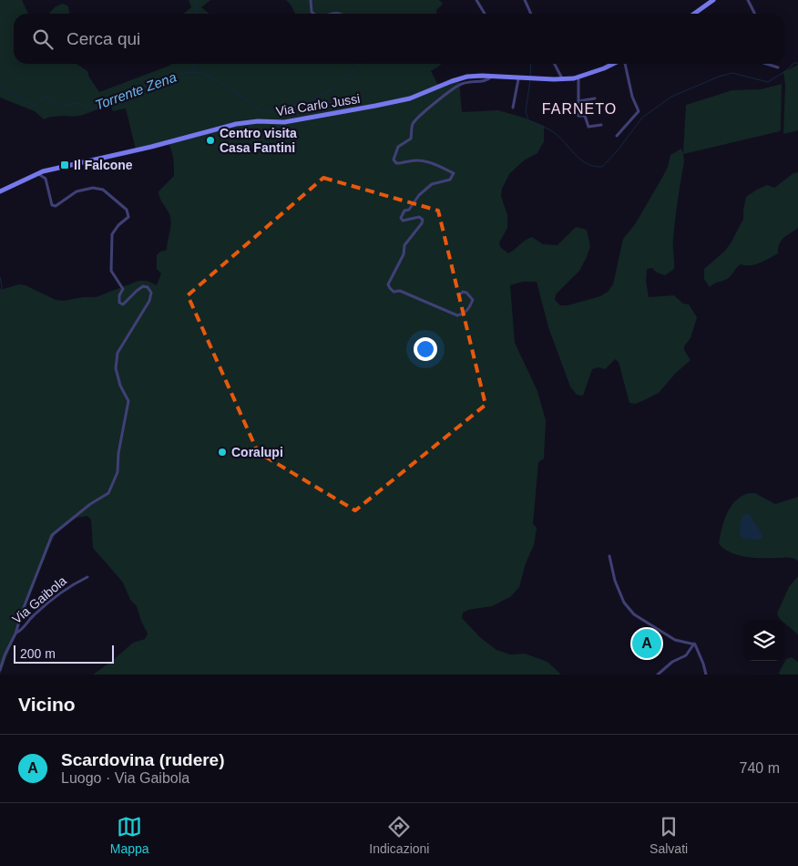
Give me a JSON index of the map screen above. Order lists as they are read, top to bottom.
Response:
{
  "streets": {
    "street": ["Via Carlo Jussi", "Via Gaibola"]
  },
  "districts": ["FARNETO"],
  "water": ["Torrente Zena"],
  "places": {
    "other": ["Centro visita Casa Fantini", "Coralupi"],
    "transit": ["Il Falcone"]
  },
  "scale_bar": "200 m",
  "page": {
    "search": "Cerca qui",
    "pins": "A",
    "scale": "200 m",
    "heading": "Vicino",
    "list": [
      {
        "mark": "A",
        "name": "Scardovina (rudere)",
        "note": "Luogo · Via Gaibola",
        "value": "740 m"
      }
    ],
    "nav": ["Mappa", "Indicazioni", "Salvati"]
  }
}
